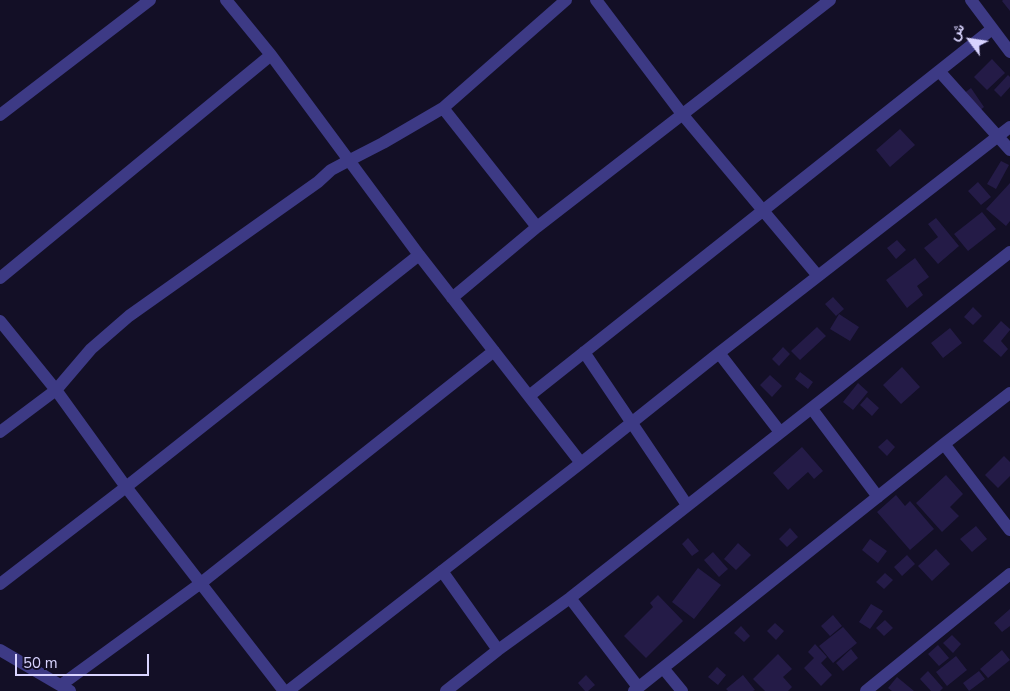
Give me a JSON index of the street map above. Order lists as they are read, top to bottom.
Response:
{
  "scale_bar": "50 m",
  "north": "top left"
}
